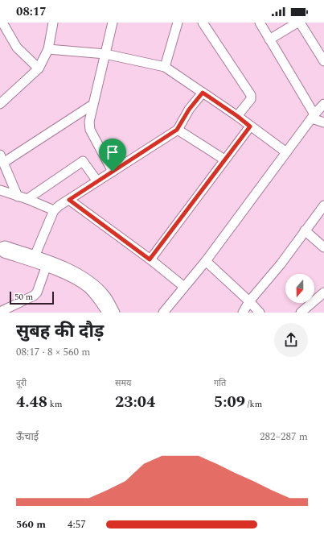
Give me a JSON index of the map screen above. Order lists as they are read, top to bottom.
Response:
{
  "scale_bar": "50 m",
  "north": "bottom",
  "page": {
    "status": "08:17",
    "scale": "50 m",
    "heading": ["सुबह की दौड़", "08:17 · 8 × 560 m"],
    "stats": [
      ["दूरी", "4.48 km"],
      ["समय", "23:04"],
      ["गति", "5:09 /km"]
    ],
    "chart": ["ऊँचाई", "282–287 m"],
    "list": [
      {
        "name": "560 m",
        "note": "4:57"
      }
    ]
  }
}
